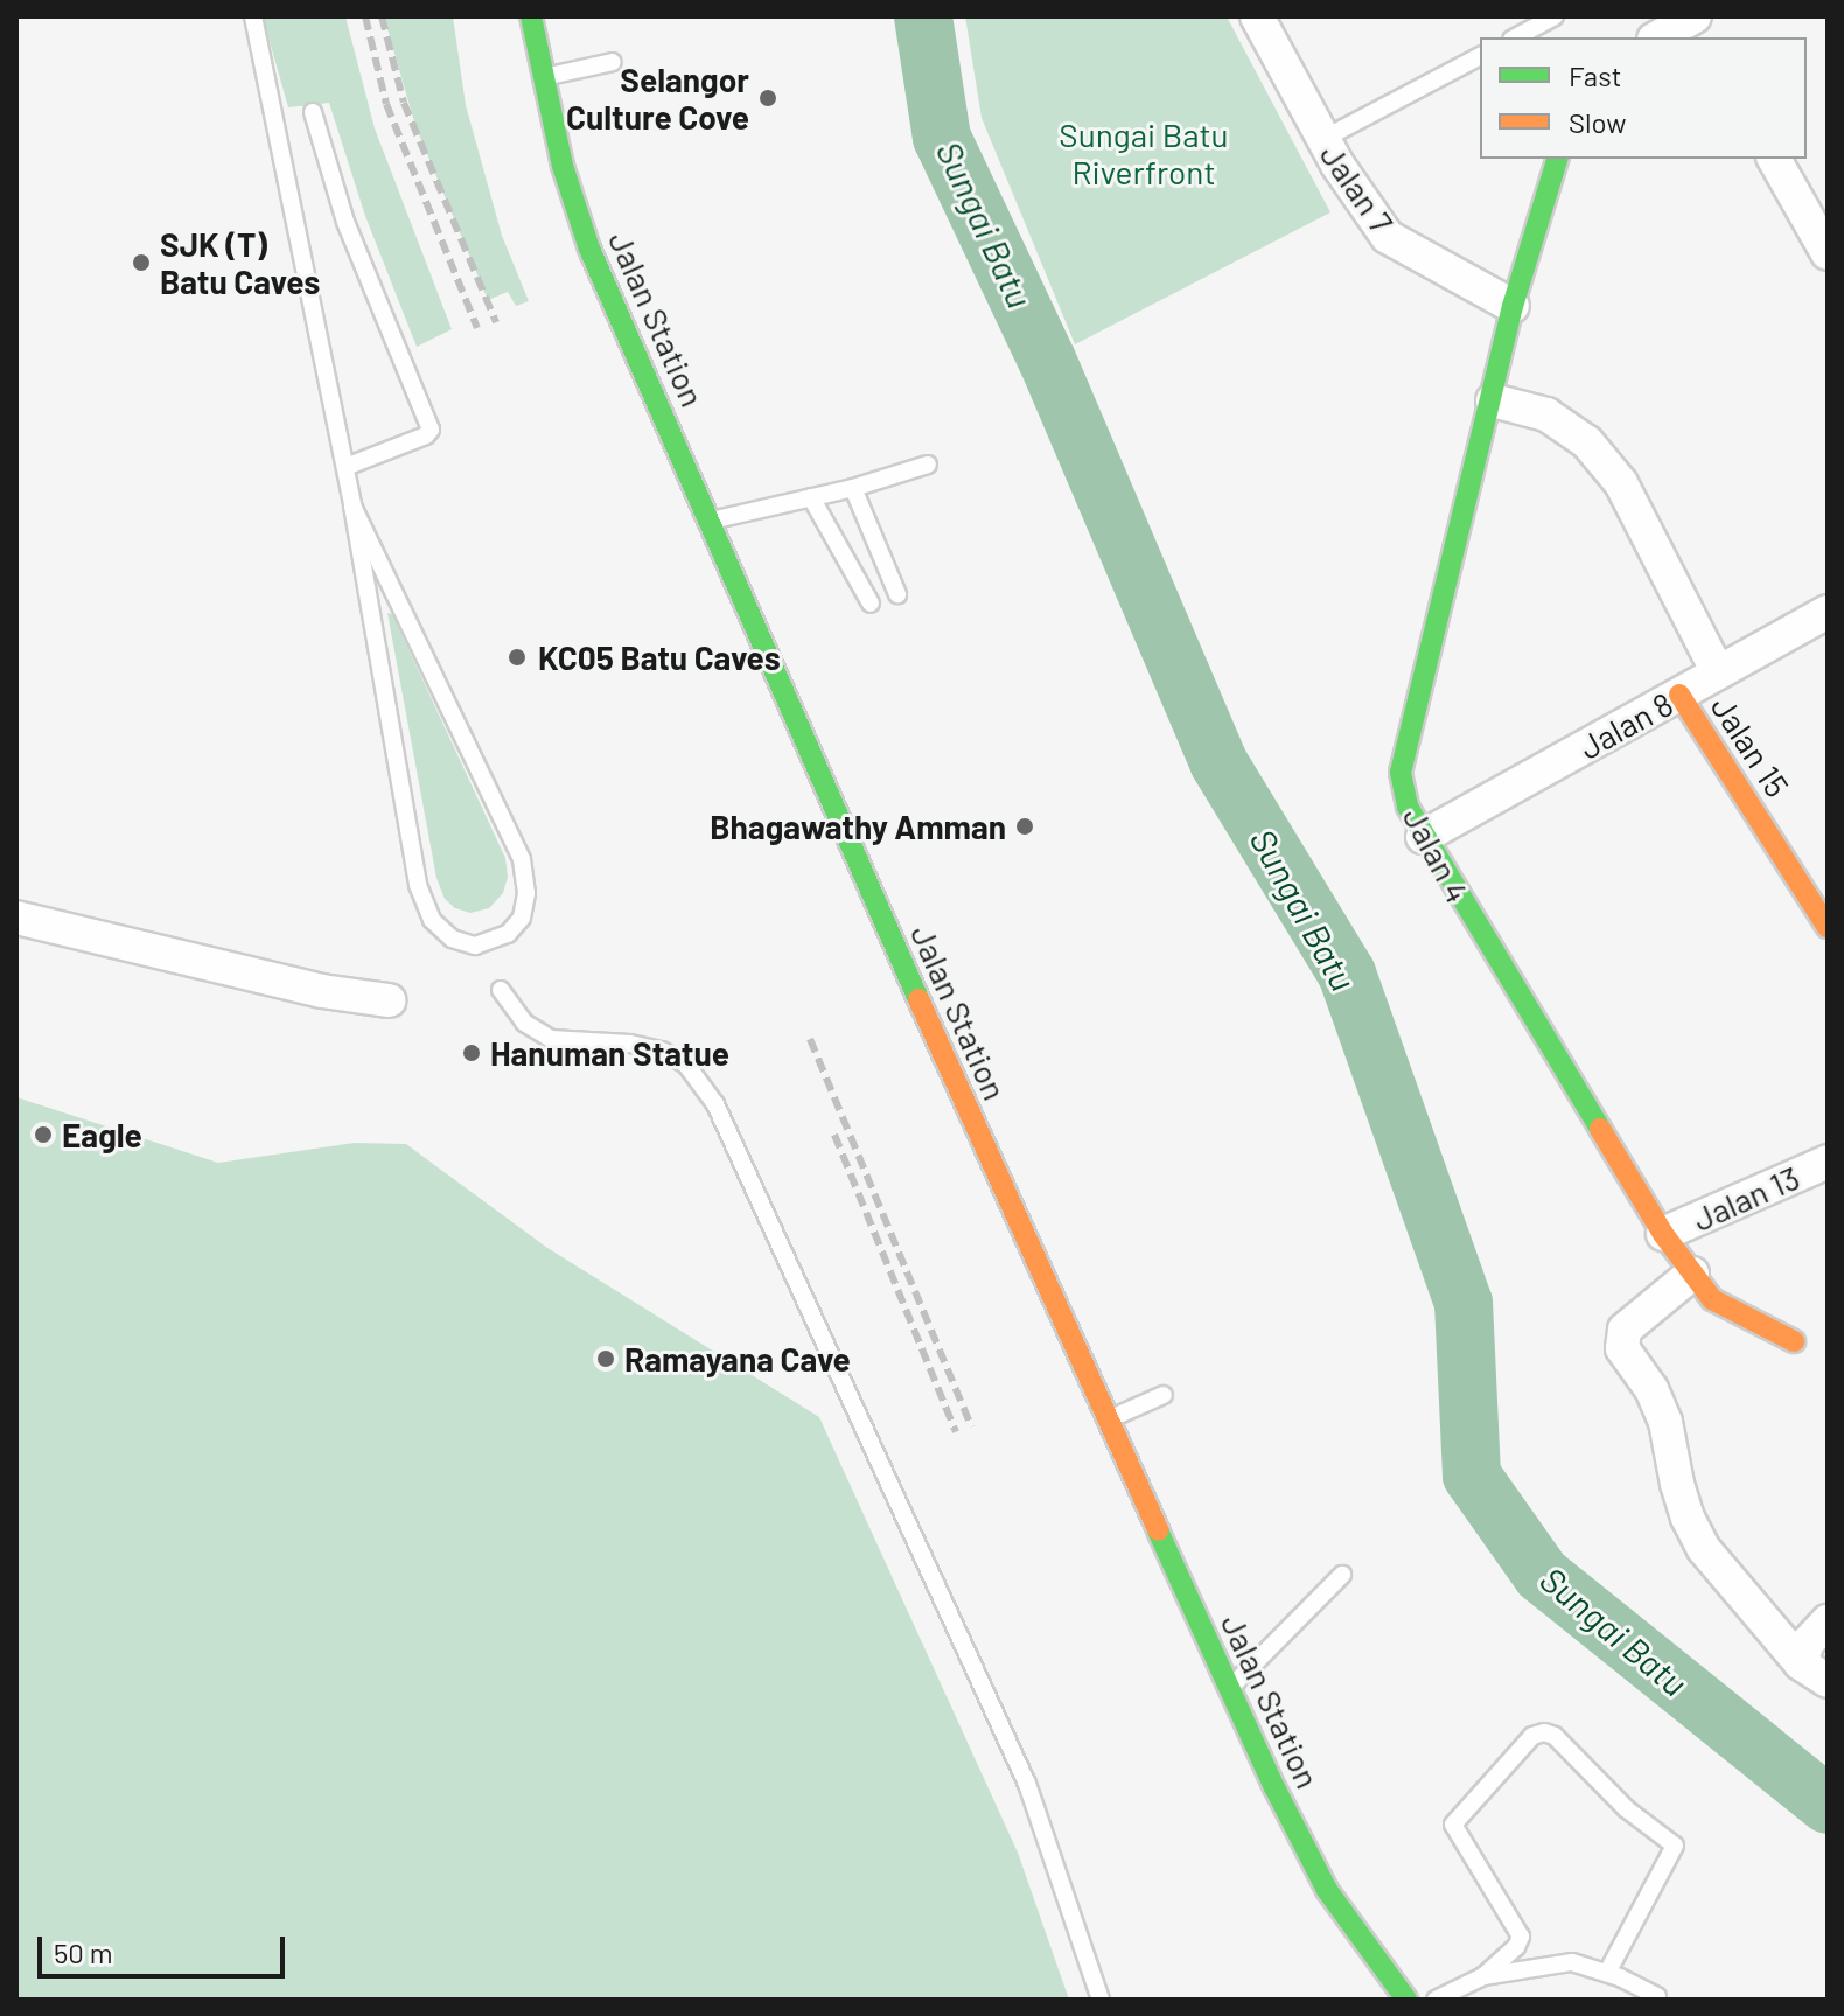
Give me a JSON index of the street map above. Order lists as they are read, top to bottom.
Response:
{
  "streets": {
    "street": [
      "Jalan 7",
      "Jalan Station",
      "Jalan 8",
      "Jalan 15",
      "Jalan 4",
      "Jalan 13"
    ]
  },
  "crossings": [
    ["Jalan 7", "Jalan 4"],
    ["Jalan 8", "Jalan 15"],
    ["Jalan 8", "Jalan 4"],
    ["Jalan 4", "Jalan 13"]
  ],
  "water": ["Sungai Batu"],
  "parks": ["Sungai Batu Riverfront"],
  "places": [
    "Selangor Culture Cove",
    "SJK (T) Batu Caves",
    "KC05 Batu Caves",
    "Bhagawathy Amman",
    "Hanuman Statue",
    "Eagle",
    "Ramayana Cave"
  ],
  "legend": ["Fast", "Slow"],
  "scale_bar": "50 m"
}
